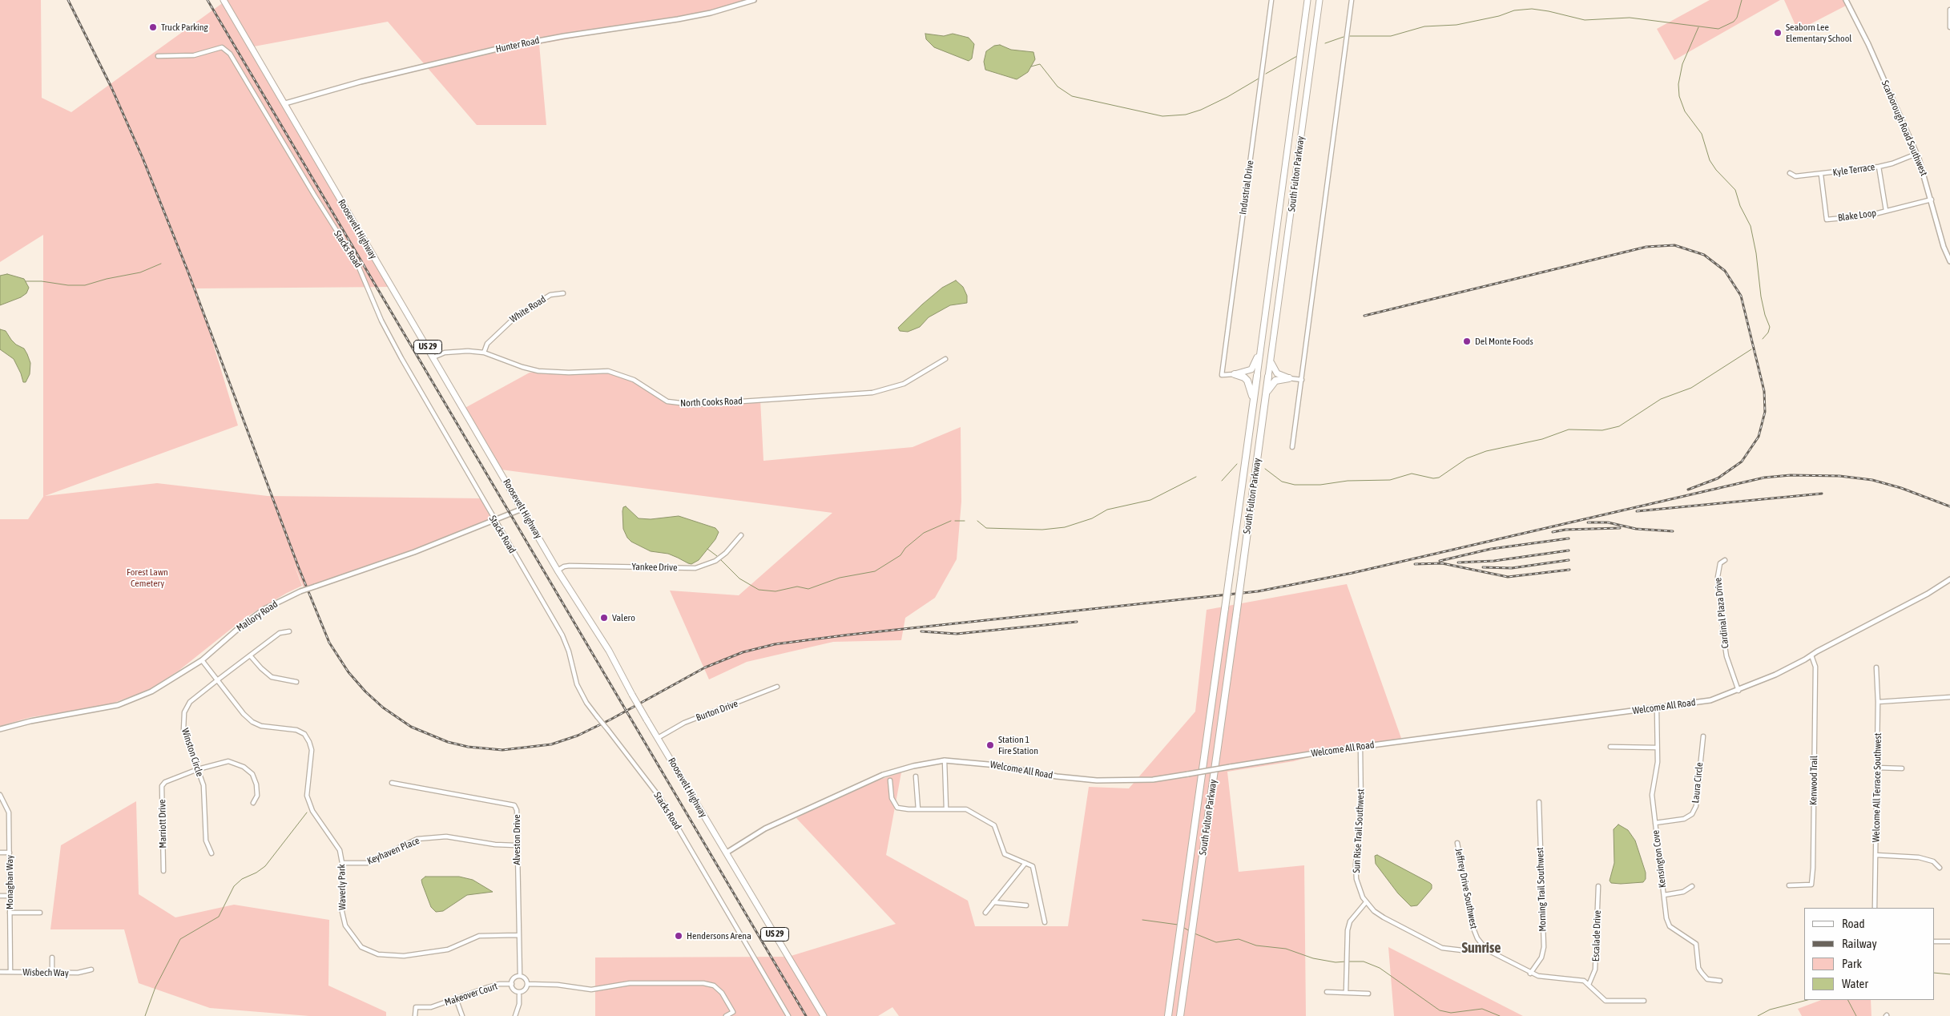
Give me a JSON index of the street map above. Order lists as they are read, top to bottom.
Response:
{
  "streets": {
    "highway": ["South Fulton Parkway"],
    "main road": ["Roosevelt Highway", "US 29"],
    "street": [
      "Hunter Road",
      "Scarborough Road Southwest",
      "Kyle Terrace",
      "Industrial Drive",
      "Blake Loop",
      "Stacks Road",
      "White Road",
      "North Cooks Road",
      "Yankee Drive",
      "Cardinal Plaza Drive",
      "Mallory Road",
      "Welcome All Road",
      "Burton Drive",
      "Winston Circle",
      "Kenwood Trail",
      "Laura Circle",
      "Welcome All Terrace Southwest",
      "Marriott Drive",
      "Sun Rise Trail Southwest",
      "Alveston Drive",
      "Keyhaven Place",
      "Kensington Cove",
      "Monaghan Way",
      "Waverly Park",
      "Jeffrey Drive Southwest",
      "Morning Trail Southwest",
      "Escalade Drive",
      "Wisbech Way",
      "Makeover Court"
    ]
  },
  "crossings": [
    ["Hunter Road", "Roosevelt Highway"],
    ["Scarborough Road Southwest", "Kyle Terrace"],
    ["Scarborough Road Southwest", "Blake Loop"],
    ["Kyle Terrace", "Blake Loop"],
    ["Roosevelt Highway", "North Cooks Road"],
    ["Roosevelt Highway", "Yankee Drive"],
    ["Roosevelt Highway", "Mallory Road"],
    ["Roosevelt Highway", "Welcome All Road"],
    ["Roosevelt Highway", "Burton Drive"],
    ["Stacks Road", "Mallory Road"],
    ["White Road", "North Cooks Road"],
    ["Cardinal Plaza Drive", "Welcome All Road"],
    ["Mallory Road", "Waverly Park"],
    ["Welcome All Road", "Kenwood Trail"],
    ["Welcome All Road", "Sun Rise Trail Southwest"],
    ["Welcome All Road", "Kensington Cove"],
    ["Winston Circle", "Marriott Drive"],
    ["Winston Circle", "Waverly Park"],
    ["Laura Circle", "Kensington Cove"],
    ["Sun Rise Trail Southwest", "Jeffrey Drive Southwest"],
    ["Alveston Drive", "Keyhaven Place"],
    ["Alveston Drive", "Waverly Park"],
    ["Alveston Drive", "Makeover Court"],
    ["Keyhaven Place", "Waverly Park"],
    ["Monaghan Way", "Wisbech Way"],
    ["Jeffrey Drive Southwest", "Morning Trail Southwest"],
    ["Jeffrey Drive Southwest", "Escalade Drive"]
  ],
  "districts": ["Sunrise"],
  "parks": ["Forest Lawn Cemetery"],
  "places": [
    "Truck Parking",
    "Seaborn Lee Elementary School",
    "Del Monte Foods",
    "Valero",
    "Station 1 Fire Station",
    "Hendersons Arena"
  ],
  "legend": [
    "Road",
    "Railway",
    "Park",
    "Water"
  ]
}
